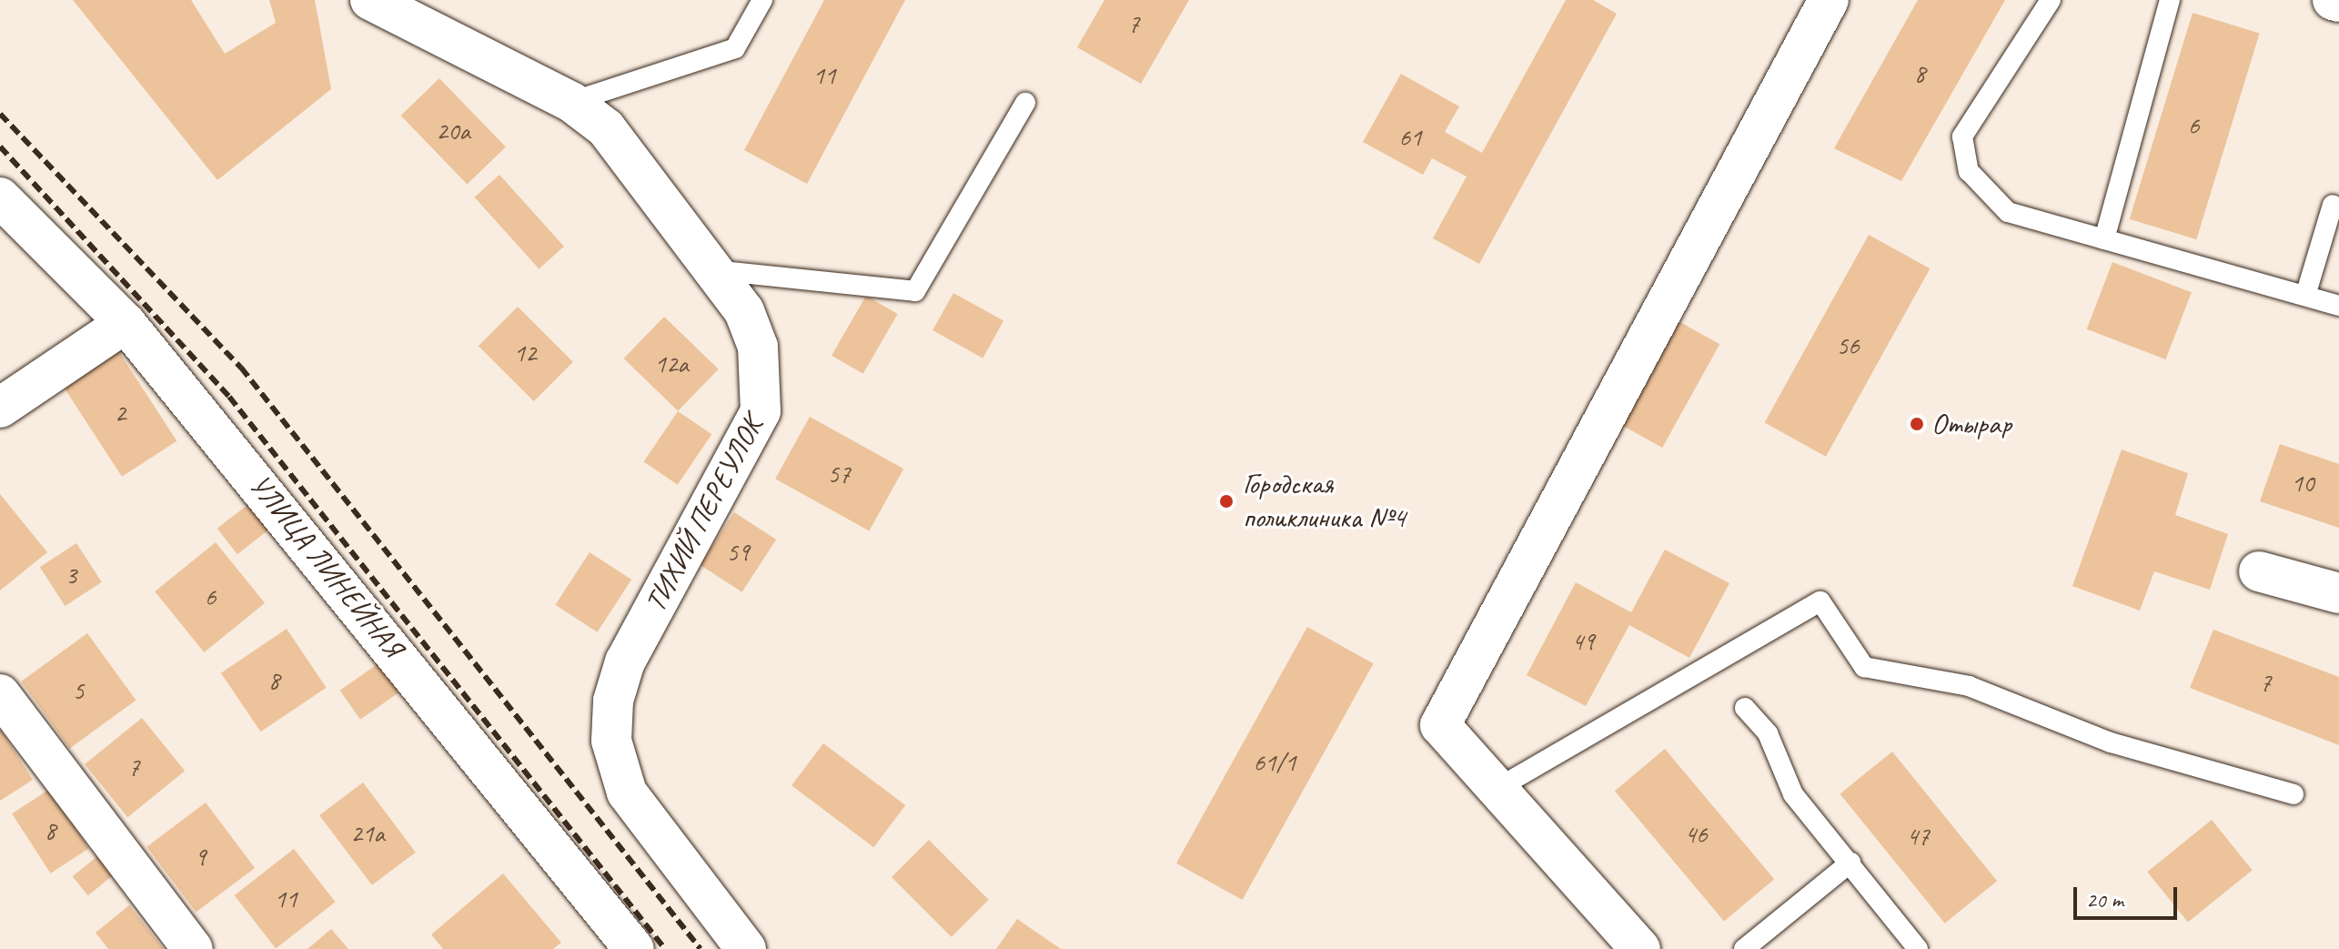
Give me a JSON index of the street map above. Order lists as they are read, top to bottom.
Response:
{
  "streets": {
    "street": ["ТИХИЙ ПЕРЕУЛОК", "УЛИЦА ЛИНЕЙНАЯ"]
  },
  "places": ["Отырар", "Городская поликлиника №4"],
  "house_numbers": [
    "7",
    "8",
    "11",
    "6",
    "20а",
    "61",
    "56",
    "12",
    "12а",
    "2",
    "57",
    "10",
    "59",
    "3",
    "6",
    "49",
    "8",
    "7",
    "5",
    "61/1",
    "7",
    "8",
    "21а",
    "46",
    "47",
    "9",
    "11"
  ],
  "scale_bar": "20 m"
}
